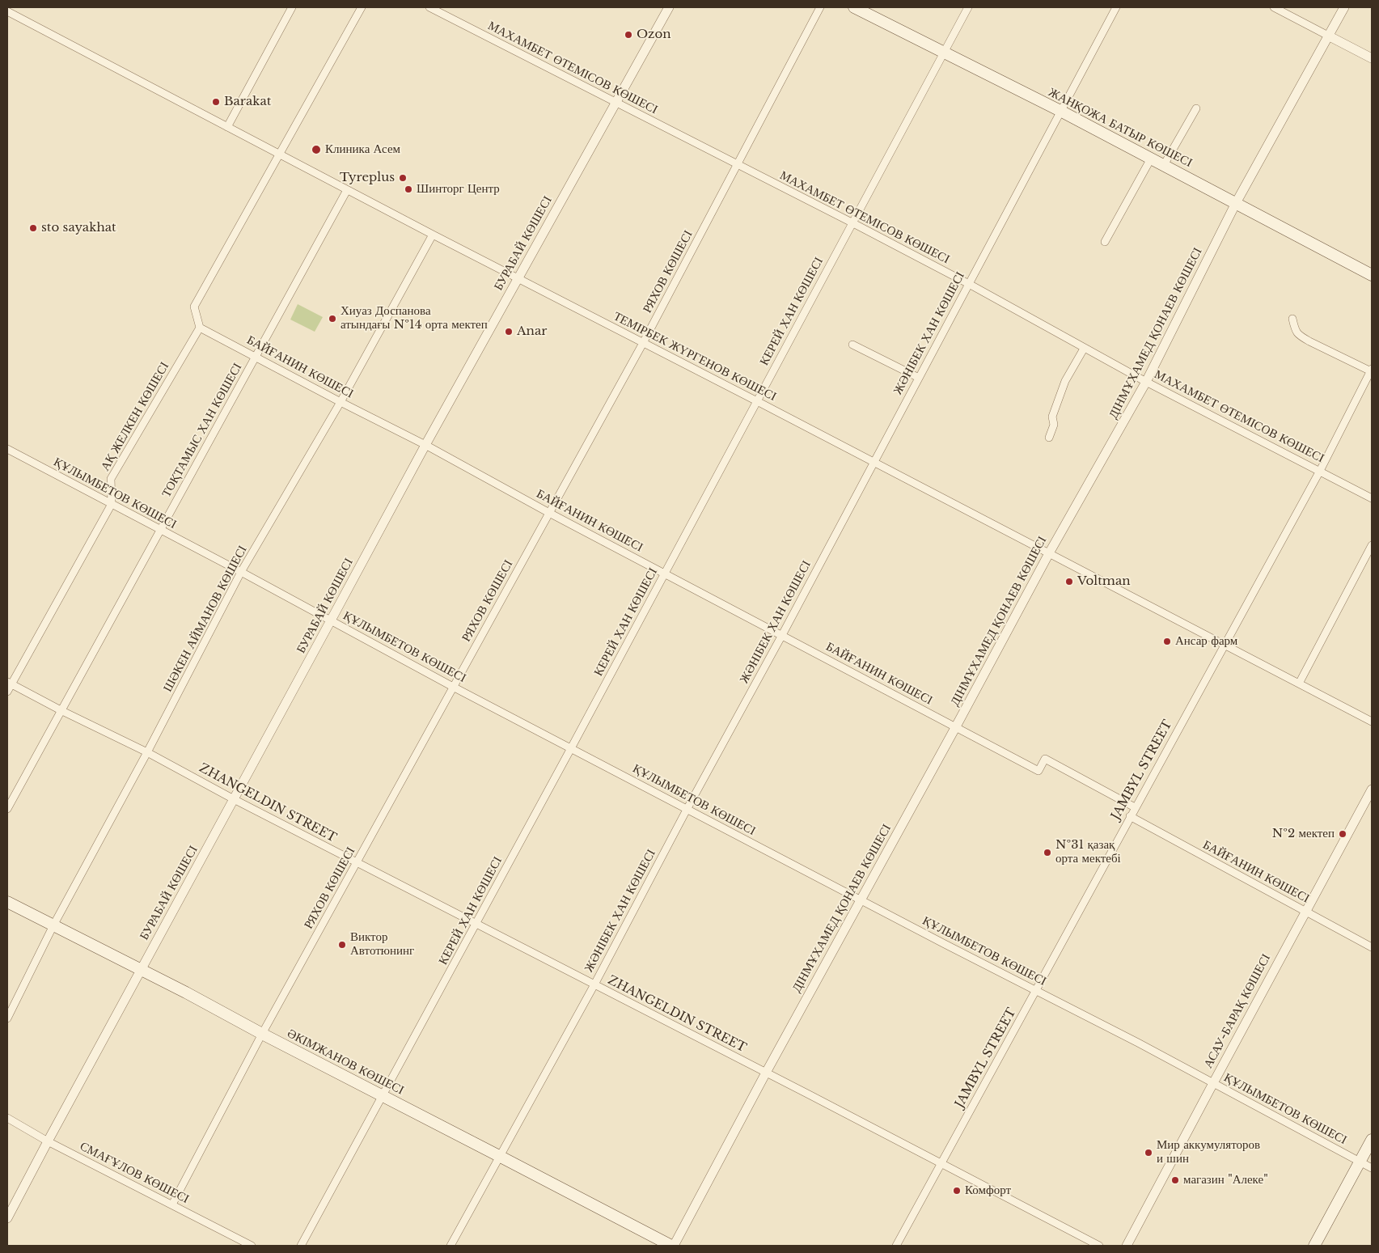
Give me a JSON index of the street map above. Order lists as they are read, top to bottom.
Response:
{
  "streets": {
    "main road": ["ЖАНҚОЖА БАТЫР КӨШЕСІ", "ӘКІМЖАНОВ КӨШЕСІ"],
    "street": [
      "МАХАМБЕТ ӨТЕМІСОВ КӨШЕСІ",
      "БУРАБАЙ КӨШЕСІ",
      "РЯХОВ КӨШЕСІ",
      "КЕРЕЙ ХАН КӨШЕСІ",
      "ЖӘНІБЕК ХАН КӨШЕСІ",
      "ДІНМҰХАМЕД ҚОНАЕВ КӨШЕСІ",
      "ТЕМІРБЕК ЖҮРГЕНОВ КӨШЕСІ",
      "БАЙҒАНИН КӨШЕСІ",
      "АҚ ЖЕЛКЕН КӨШЕСІ",
      "ТОҚТАМЫС ХАН КӨШЕСІ",
      "ҚҰЛЫМБЕТОВ КӨШЕСІ",
      "ШӘКЕН АЙМАНОВ КӨШЕСІ",
      "JAMBYL STREET",
      "ZHANGELDIN STREET",
      "АСАУ-БАРАҚ КӨШЕСІ",
      "СМАҒҰЛОВ КӨШЕСІ"
    ]
  },
  "crossings": [
    ["МАХАМБЕТ ӨТЕМІСОВ КӨШЕСІ", "БУРАБАЙ КӨШЕСІ"],
    ["МАХАМБЕТ ӨТЕМІСОВ КӨШЕСІ", "РЯХОВ КӨШЕСІ"],
    ["МАХАМБЕТ ӨТЕМІСОВ КӨШЕСІ", "КЕРЕЙ ХАН КӨШЕСІ"],
    ["МАХАМБЕТ ӨТЕМІСОВ КӨШЕСІ", "ЖӘНІБЕК ХАН КӨШЕСІ"],
    ["МАХАМБЕТ ӨТЕМІСОВ КӨШЕСІ", "ДІНМҰХАМЕД ҚОНАЕВ КӨШЕСІ"],
    ["МАХАМБЕТ ӨТЕМІСОВ КӨШЕСІ", "JAMBYL STREET"],
    ["ЖАНҚОЖА БАТЫР КӨШЕСІ", "КЕРЕЙ ХАН КӨШЕСІ"],
    ["ЖАНҚОЖА БАТЫР КӨШЕСІ", "ЖӘНІБЕК ХАН КӨШЕСІ"],
    ["ЖАНҚОЖА БАТЫР КӨШЕСІ", "ДІНМҰХАМЕД ҚОНАЕВ КӨШЕСІ"],
    ["БУРАБАЙ КӨШЕСІ", "ТЕМІРБЕК ЖҮРГЕНОВ КӨШЕСІ"],
    ["БУРАБАЙ КӨШЕСІ", "БАЙҒАНИН КӨШЕСІ"],
    ["БУРАБАЙ КӨШЕСІ", "ҚҰЛЫМБЕТОВ КӨШЕСІ"],
    ["БУРАБАЙ КӨШЕСІ", "ZHANGELDIN STREET"],
    ["БУРАБАЙ КӨШЕСІ", "ӘКІМЖАНОВ КӨШЕСІ"],
    ["БУРАБАЙ КӨШЕСІ", "СМАҒҰЛОВ КӨШЕСІ"],
    ["РЯХОВ КӨШЕСІ", "ТЕМІРБЕК ЖҮРГЕНОВ КӨШЕСІ"],
    ["РЯХОВ КӨШЕСІ", "БАЙҒАНИН КӨШЕСІ"],
    ["РЯХОВ КӨШЕСІ", "ҚҰЛЫМБЕТОВ КӨШЕСІ"],
    ["РЯХОВ КӨШЕСІ", "ZHANGELDIN STREET"],
    ["РЯХОВ КӨШЕСІ", "ӘКІМЖАНОВ КӨШЕСІ"],
    ["РЯХОВ КӨШЕСІ", "СМАҒҰЛОВ КӨШЕСІ"],
    ["КЕРЕЙ ХАН КӨШЕСІ", "ТЕМІРБЕК ЖҮРГЕНОВ КӨШЕСІ"],
    ["КЕРЕЙ ХАН КӨШЕСІ", "БАЙҒАНИН КӨШЕСІ"],
    ["КЕРЕЙ ХАН КӨШЕСІ", "ҚҰЛЫМБЕТОВ КӨШЕСІ"],
    ["КЕРЕЙ ХАН КӨШЕСІ", "ZHANGELDIN STREET"],
    ["КЕРЕЙ ХАН КӨШЕСІ", "ӘКІМЖАНОВ КӨШЕСІ"],
    ["ЖӘНІБЕК ХАН КӨШЕСІ", "ТЕМІРБЕК ЖҮРГЕНОВ КӨШЕСІ"],
    ["ЖӘНІБЕК ХАН КӨШЕСІ", "БАЙҒАНИН КӨШЕСІ"],
    ["ЖӘНІБЕК ХАН КӨШЕСІ", "ҚҰЛЫМБЕТОВ КӨШЕСІ"],
    ["ЖӘНІБЕК ХАН КӨШЕСІ", "ZHANGELDIN STREET"],
    ["ЖӘНІБЕК ХАН КӨШЕСІ", "ӘКІМЖАНОВ КӨШЕСІ"],
    ["ДІНМҰХАМЕД ҚОНАЕВ КӨШЕСІ", "ТЕМІРБЕК ЖҮРГЕНОВ КӨШЕСІ"],
    ["ДІНМҰХАМЕД ҚОНАЕВ КӨШЕСІ", "БАЙҒАНИН КӨШЕСІ"],
    ["ДІНМҰХАМЕД ҚОНАЕВ КӨШЕСІ", "ҚҰЛЫМБЕТОВ КӨШЕСІ"],
    ["ДІНМҰХАМЕД ҚОНАЕВ КӨШЕСІ", "ZHANGELDIN STREET"],
    ["ТЕМІРБЕК ЖҮРГЕНОВ КӨШЕСІ", "ТОҚТАМЫС ХАН КӨШЕСІ"],
    ["ТЕМІРБЕК ЖҮРГЕНОВ КӨШЕСІ", "ШӘКЕН АЙМАНОВ КӨШЕСІ"],
    ["ТЕМІРБЕК ЖҮРГЕНОВ КӨШЕСІ", "JAMBYL STREET"],
    ["БАЙҒАНИН КӨШЕСІ", "АҚ ЖЕЛКЕН КӨШЕСІ"],
    ["БАЙҒАНИН КӨШЕСІ", "ТОҚТАМЫС ХАН КӨШЕСІ"],
    ["БАЙҒАНИН КӨШЕСІ", "ШӘКЕН АЙМАНОВ КӨШЕСІ"],
    ["БАЙҒАНИН КӨШЕСІ", "JAMBYL STREET"],
    ["БАЙҒАНИН КӨШЕСІ", "АСАУ-БАРАҚ КӨШЕСІ"],
    ["АҚ ЖЕЛКЕН КӨШЕСІ", "ҚҰЛЫМБЕТОВ КӨШЕСІ"],
    ["ТОҚТАМЫС ХАН КӨШЕСІ", "ҚҰЛЫМБЕТОВ КӨШЕСІ"],
    ["ТОҚТАМЫС ХАН КӨШЕСІ", "ZHANGELDIN STREET"],
    ["ҚҰЛЫМБЕТОВ КӨШЕСІ", "ШӘКЕН АЙМАНОВ КӨШЕСІ"],
    ["ҚҰЛЫМБЕТОВ КӨШЕСІ", "JAMBYL STREET"],
    ["ҚҰЛЫМБЕТОВ КӨШЕСІ", "АСАУ-БАРАҚ КӨШЕСІ"],
    ["ШӘКЕН АЙМАНОВ КӨШЕСІ", "ZHANGELDIN STREET"],
    ["ШӘКЕН АЙМАНОВ КӨШЕСІ", "ӘКІМЖАНОВ КӨШЕСІ"],
    ["JAMBYL STREET", "ZHANGELDIN STREET"]
  ],
  "places": [
    "Ozon",
    "Barakat",
    "Клиника Асем",
    "Tyreplus",
    "Шинторг Центр",
    "sto sayakhat",
    "Хиуаз Доспанова атындағы №14 орта мектеп",
    "Anar",
    "Voltman",
    "Ансар фарм",
    "№2 мектеп",
    "№31 қазақ орта мектебі",
    "Виктор Автотюнинг",
    "Мир аккумуляторов и шин",
    "магазин \"Алеке\"",
    "Комфорт"
  ]
}
